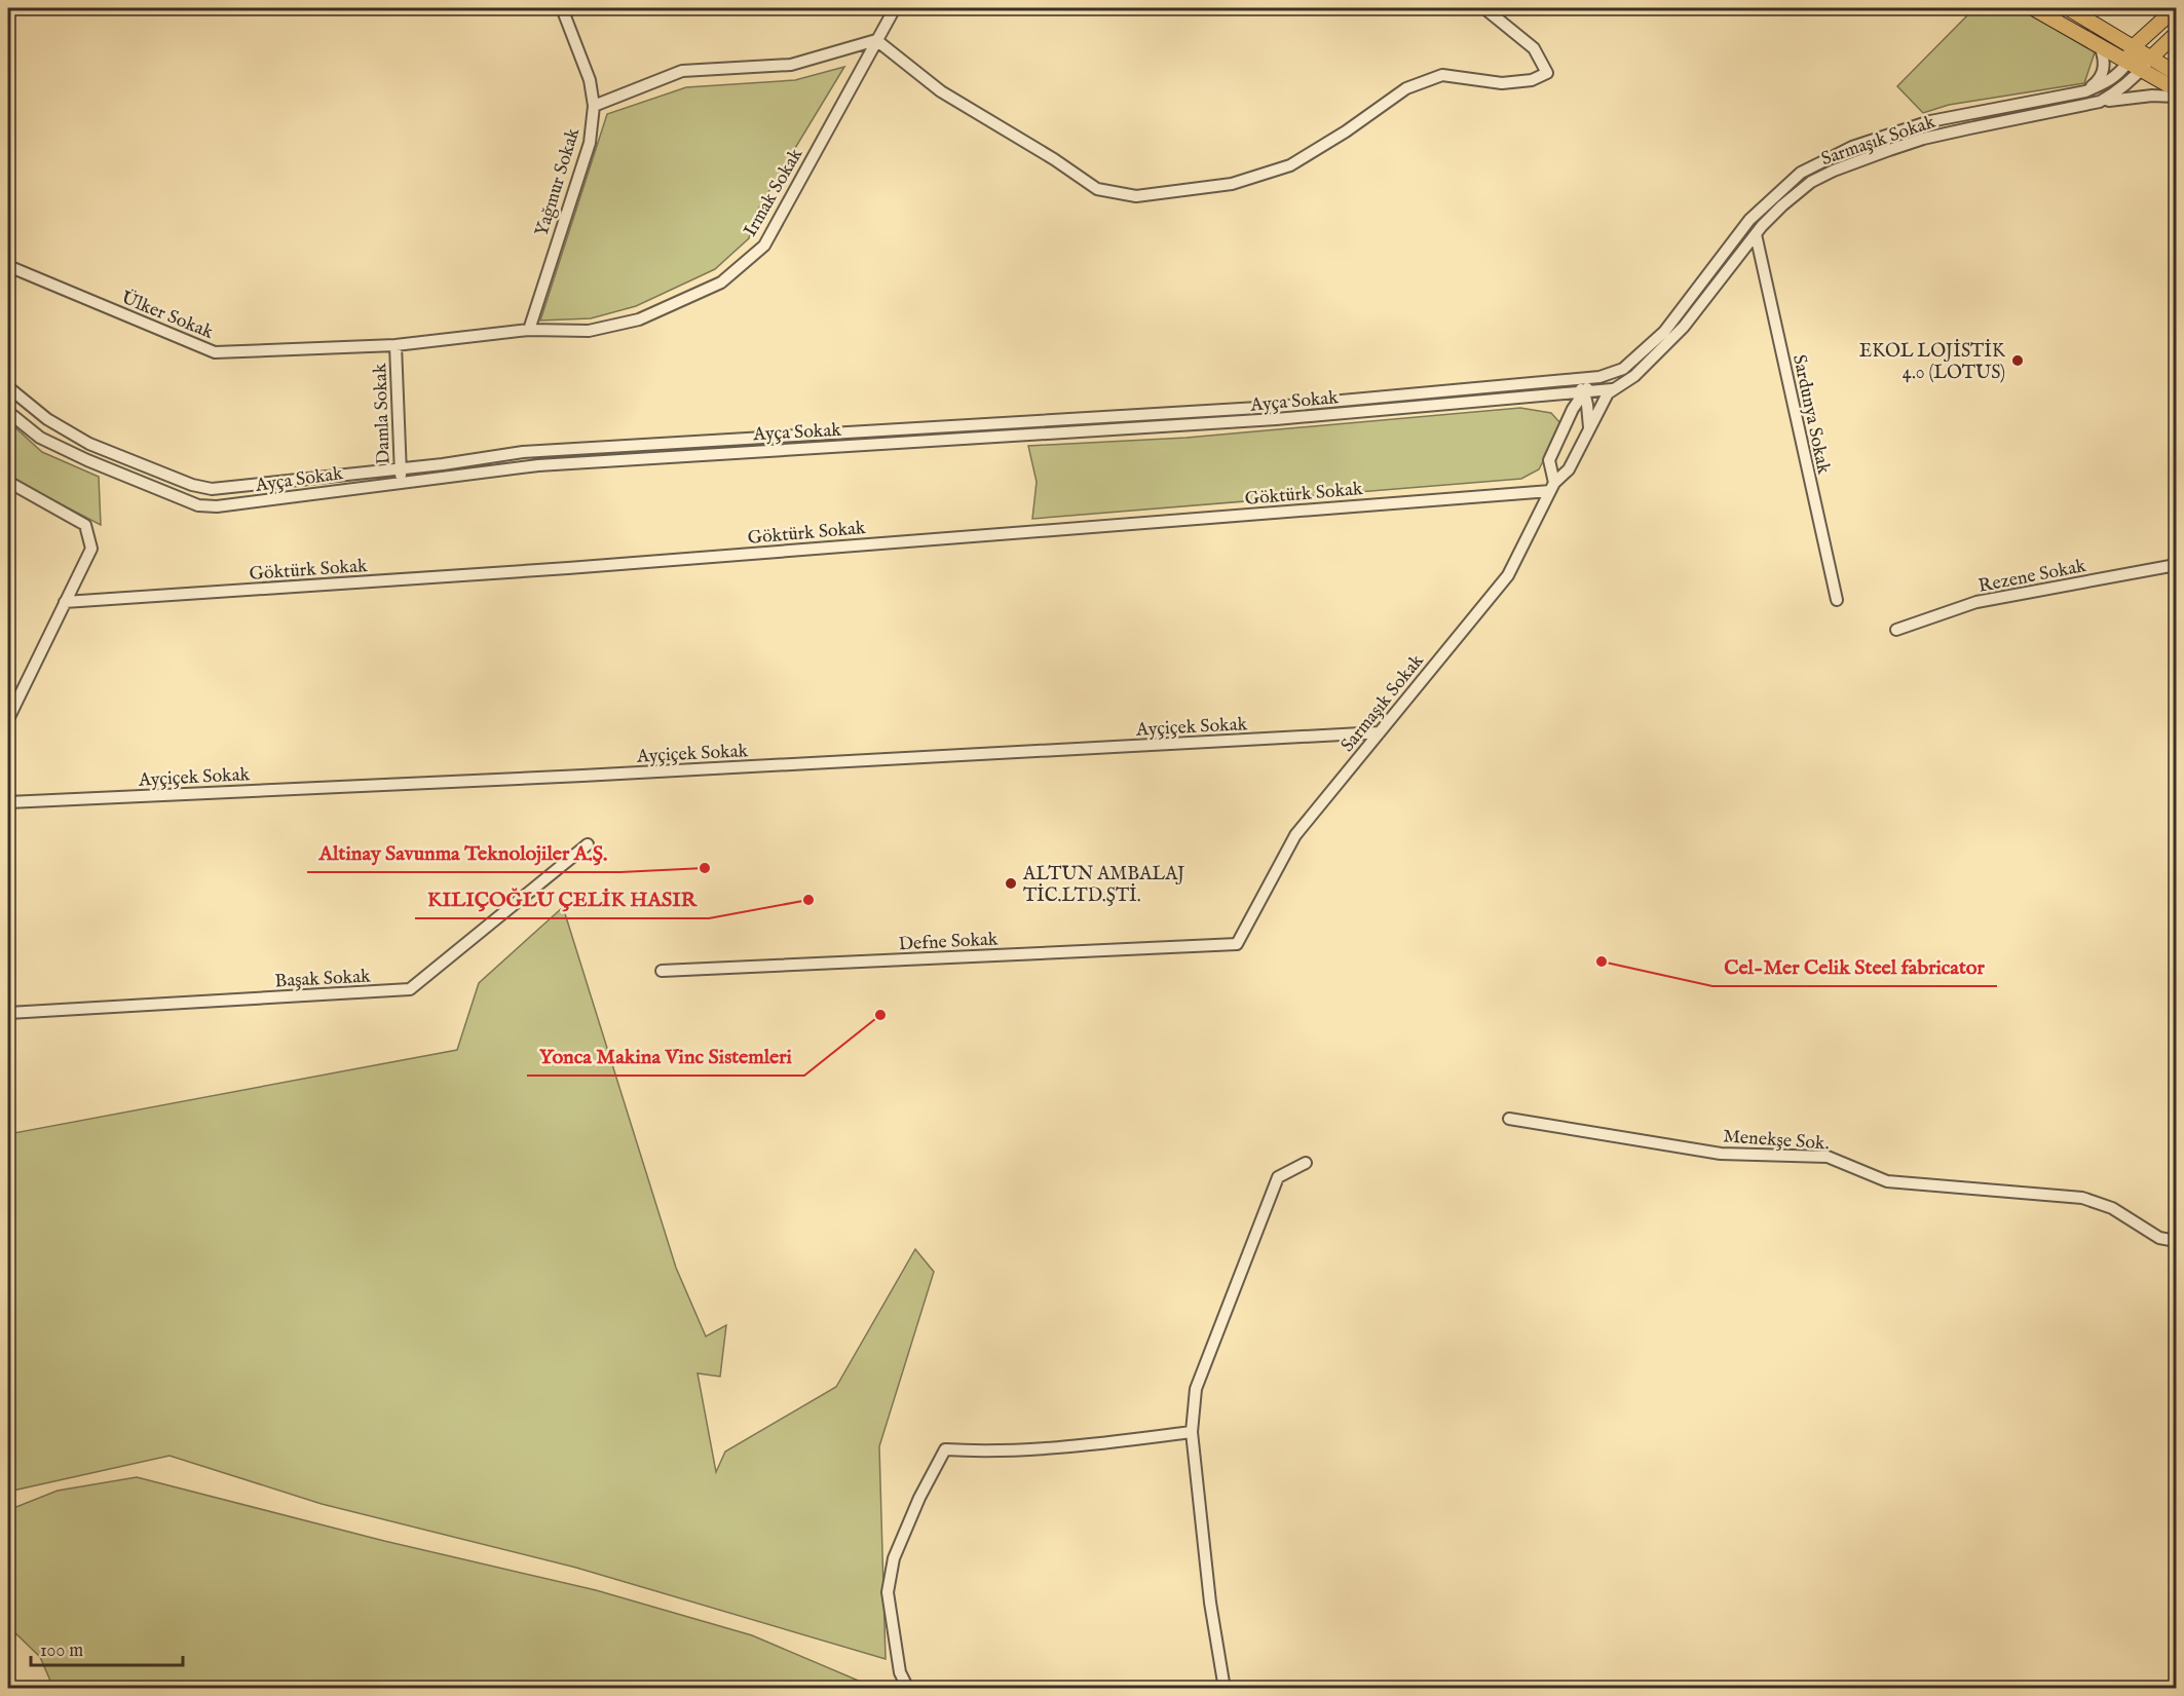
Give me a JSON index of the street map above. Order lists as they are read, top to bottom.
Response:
{
  "streets": {
    "street": [
      "Sarmaşık Sokak",
      "Yağmur Sokak",
      "Irmak Sokak",
      "Ülker Sokak",
      "Ayça Sokak",
      "Damla Sokak",
      "Sardunya Sokak",
      "Göktürk Sokak",
      "Rezene Sokak",
      "Ayçiçek Sokak",
      "Defne Sokak",
      "Başak Sokak",
      "Menekşe Sok."
    ]
  },
  "crossings": [
    ["Sarmaşık Sokak", "Ayça Sokak"],
    ["Sarmaşık Sokak", "Sardunya Sokak"],
    ["Sarmaşık Sokak", "Göktürk Sokak"],
    ["Sarmaşık Sokak", "Ayçiçek Sokak"],
    ["Sarmaşık Sokak", "Defne Sokak"],
    ["Yağmur Sokak", "Irmak Sokak"],
    ["Irmak Sokak", "Ülker Sokak"],
    ["Irmak Sokak", "Damla Sokak"],
    ["Ülker Sokak", "Damla Sokak"],
    ["Ayça Sokak", "Damla Sokak"]
  ],
  "places": [
    "EKOL LOJİSTİK 4.0 (LOTUS)",
    "Altinay Savunma Teknolojiler A.Ş.",
    "ALTUN AMBALAJ TİC.LTD.ŞTİ.",
    "KILIÇOĞLU ÇELİK HASIR",
    "Cel-Mer Celik Steel fabricator",
    "Yonca Makina Vinc Sistemleri"
  ],
  "scale_bar": "100 m"
}
